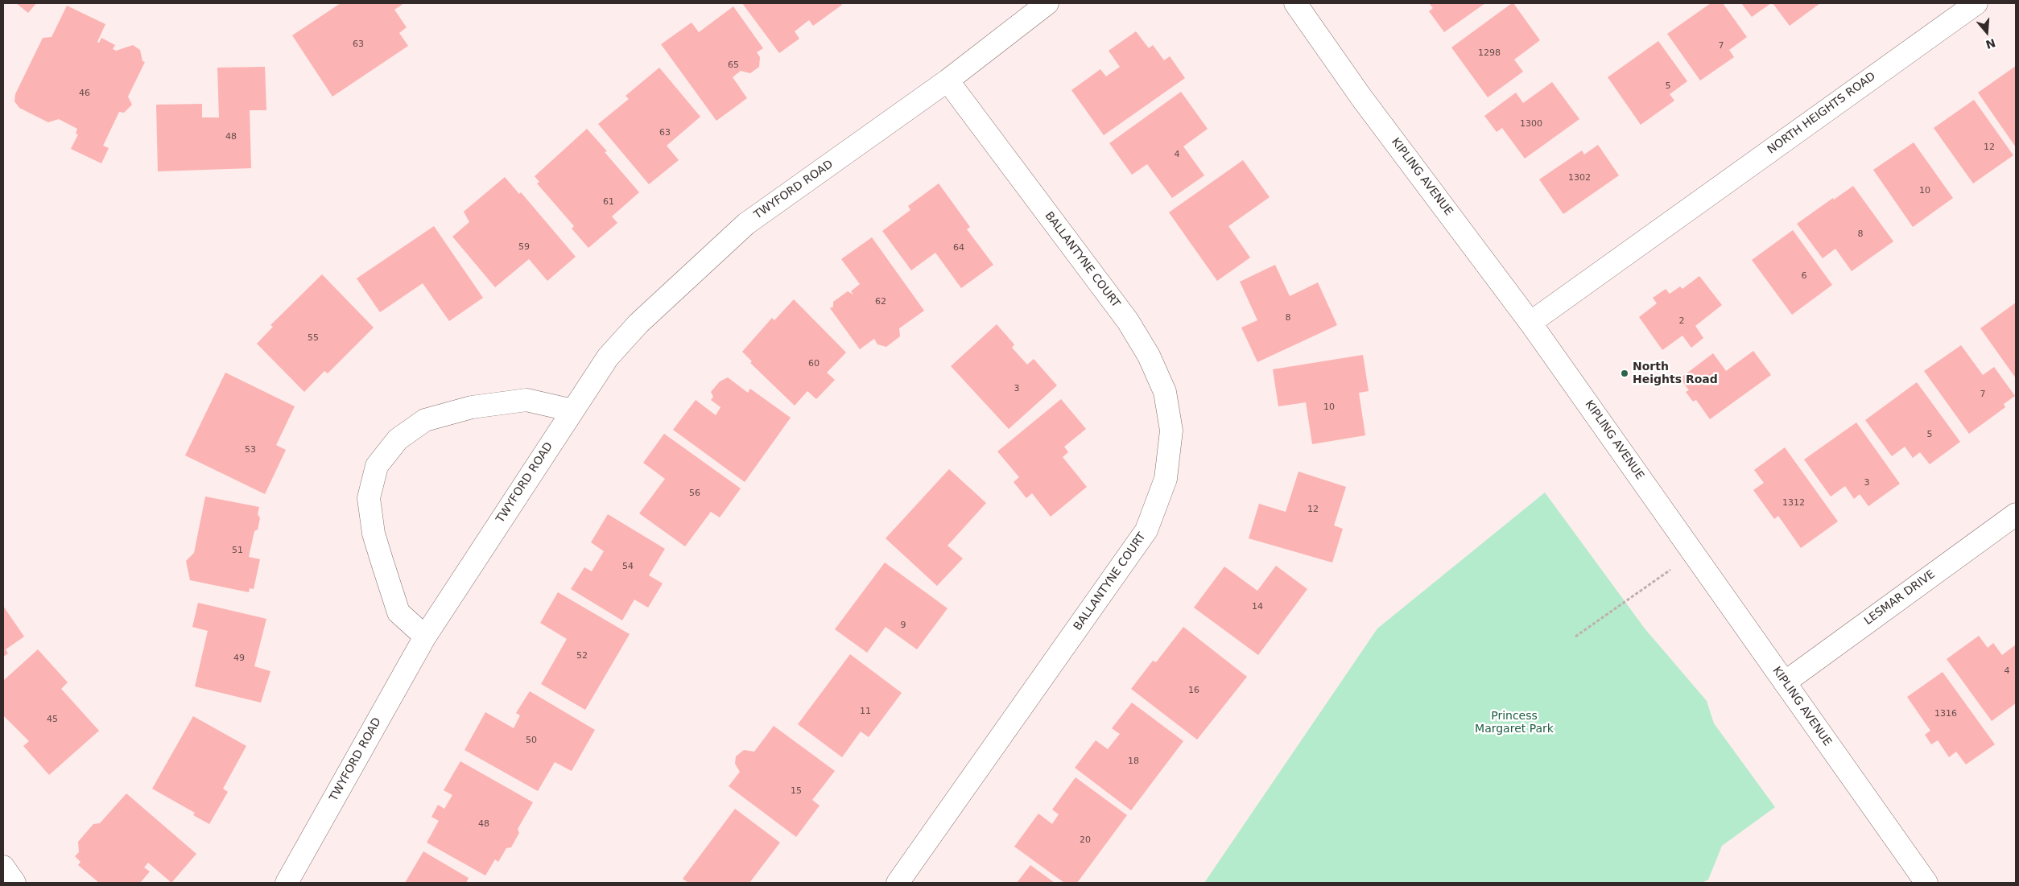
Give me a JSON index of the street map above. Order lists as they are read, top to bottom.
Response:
{
  "streets": {
    "street": [
      "NORTH HEIGHTS ROAD",
      "KIPLING AVENUE",
      "TWYFORD ROAD",
      "BALLANTYNE COURT",
      "LESMAR DRIVE"
    ]
  },
  "crossings": [
    ["NORTH HEIGHTS ROAD", "KIPLING AVENUE"],
    ["KIPLING AVENUE", "LESMAR DRIVE"],
    ["TWYFORD ROAD", "BALLANTYNE COURT"]
  ],
  "parks": ["Princess Margaret Park"],
  "places": ["North Heights Road"],
  "house_numbers": [
    "63",
    "7",
    "1298",
    "65",
    "5",
    "46",
    "1300",
    "63",
    "48",
    "12",
    "4",
    "1302",
    "10",
    "61",
    "8",
    "59",
    "64",
    "6",
    "62",
    "8",
    "2",
    "55",
    "60",
    "3",
    "7",
    "10",
    "5",
    "53",
    "3",
    "56",
    "1312",
    "12",
    "51",
    "54",
    "14",
    "9",
    "52",
    "49",
    "4",
    "16",
    "11",
    "1316",
    "45",
    "50",
    "18",
    "15",
    "48",
    "20"
  ],
  "north": "bottom"
}
